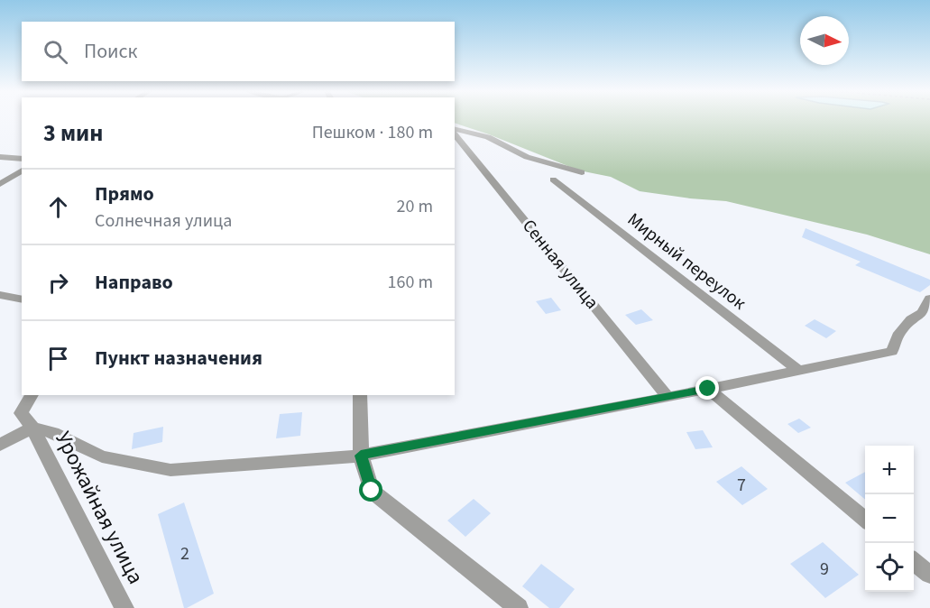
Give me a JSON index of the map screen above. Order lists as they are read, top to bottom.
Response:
{
  "streets": {
    "street": ["Мирный переулок", "Сенная улица", "Урожайная улица"]
  },
  "house_numbers": ["7", "2", "9"],
  "north": "right",
  "page": {
    "search": "Поиск",
    "heading": ["3 мин", "Пешком · 180 m"],
    "list": [
      ["Прямо", "Солнечная улица", "20 m"],
      ["Направо", "160 m"],
      "Пункт назначения"
    ],
    "map_buttons": ["+", "−"]
  }
}
